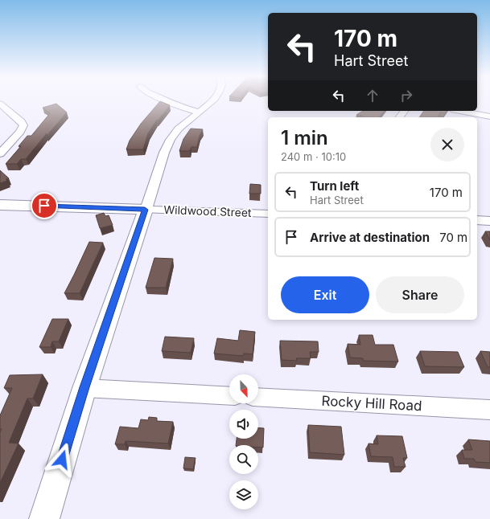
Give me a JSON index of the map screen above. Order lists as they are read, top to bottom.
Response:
{
  "streets": {
    "street": ["Wildwood Street", "Rocky Hill Road"]
  },
  "north": "bottom right",
  "page": {
    "turn": ["170 m", "Hart Street"],
    "heading": ["1 min", "240 m · 10:10"],
    "list": [
      {
        "name": "Turn left",
        "note": "Hart Street",
        "value": "170 m"
      },
      {
        "name": "Arrive at destination",
        "value": "70 m"
      }
    ],
    "buttons": ["Exit", "Share"]
  }
}
